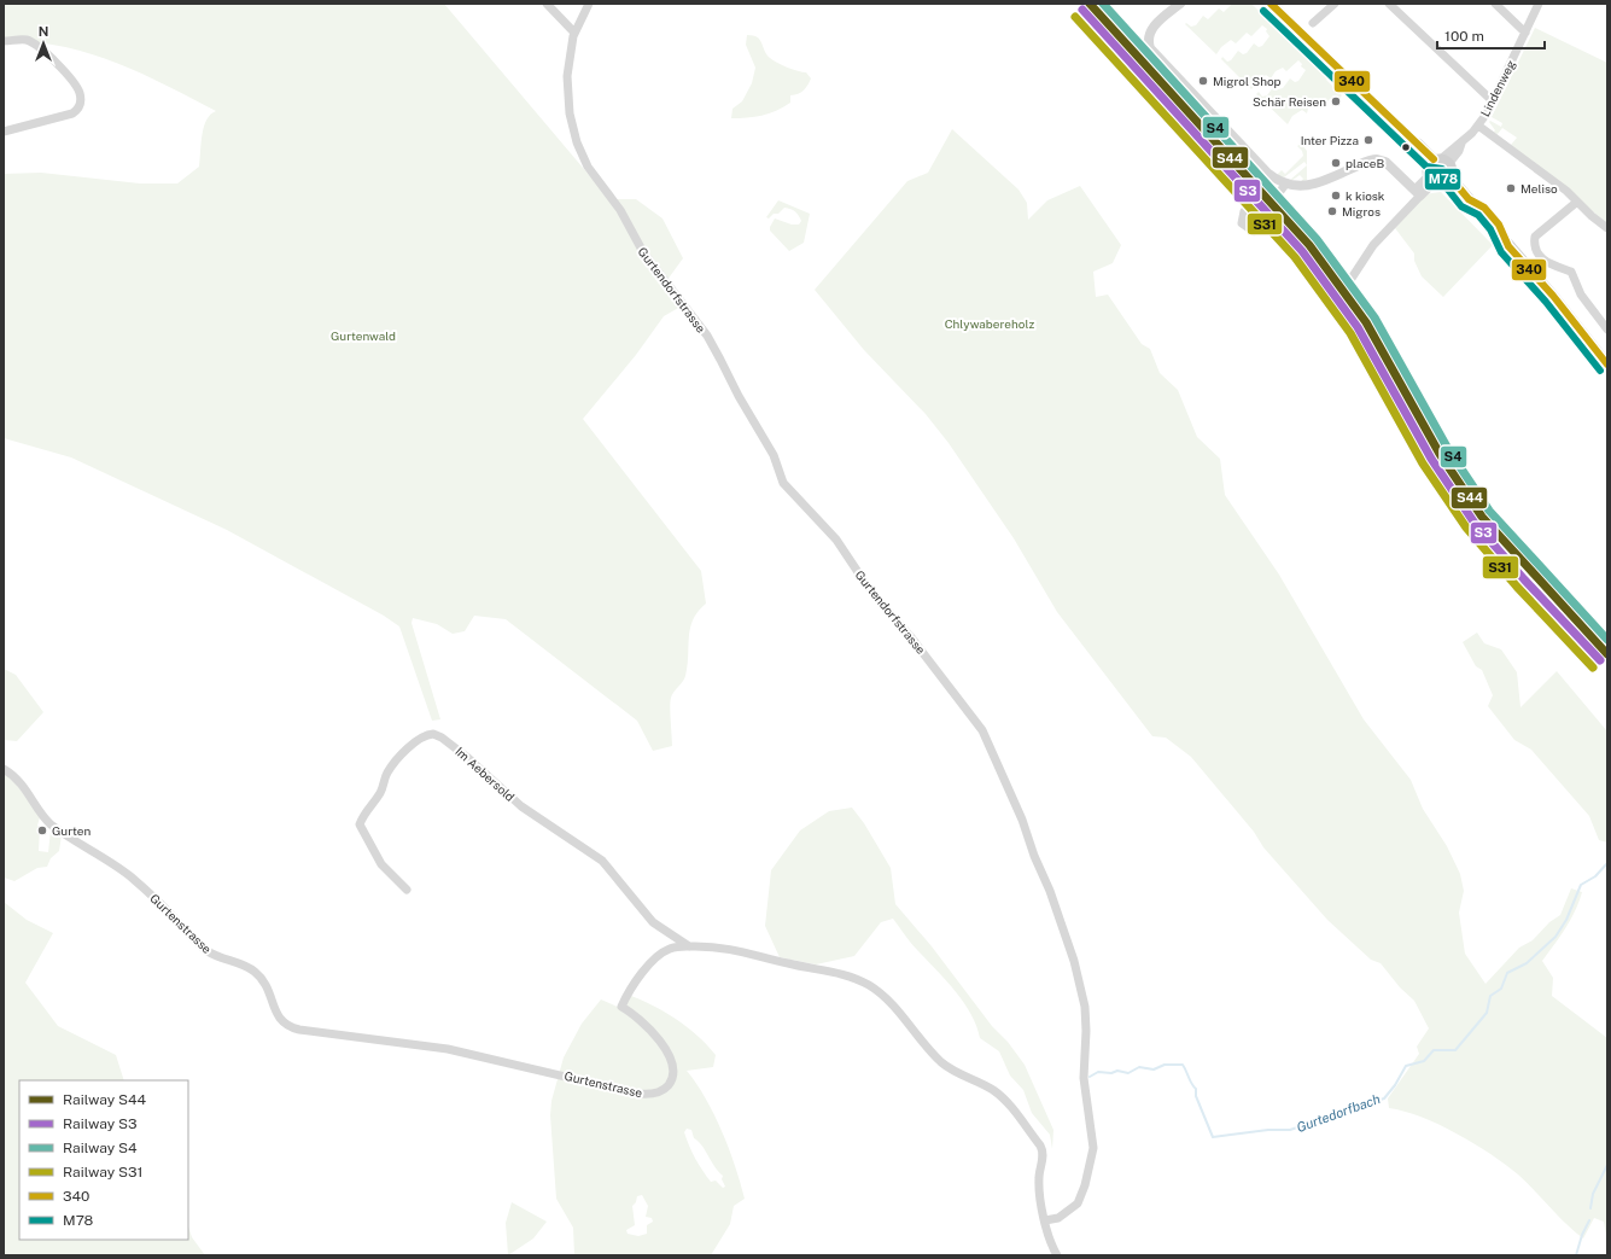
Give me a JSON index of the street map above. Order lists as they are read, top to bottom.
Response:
{
  "streets": {
    "street": [
      "Lindenweg",
      "Gurtendorfstrasse",
      "Im Aebersold",
      "Gurtenstrasse"
    ]
  },
  "crossings": [
    ["Gurtendorfstrasse", "Gurtenstrasse"],
    ["Im Aebersold", "Gurtenstrasse"]
  ],
  "water": ["Gurtedorfbach"],
  "parks": ["Chlywabereholz", "Gurtenwald"],
  "places": [
    "Migrol Shop",
    "Schär Reisen",
    "Inter Pizza",
    "placeB",
    "Meliso",
    "k kiosk",
    "Migros",
    "Gurten"
  ],
  "lines": [
    "rail line S44",
    "rail line S4",
    "transit line 340",
    "rail line S3",
    "transit line M78",
    "rail line S31"
  ],
  "legend": [
    "Railway S44",
    "Railway S3",
    "Railway S4",
    "Railway S31",
    "340",
    "M78"
  ],
  "scale_bar": "100 m",
  "north": "top"
}
